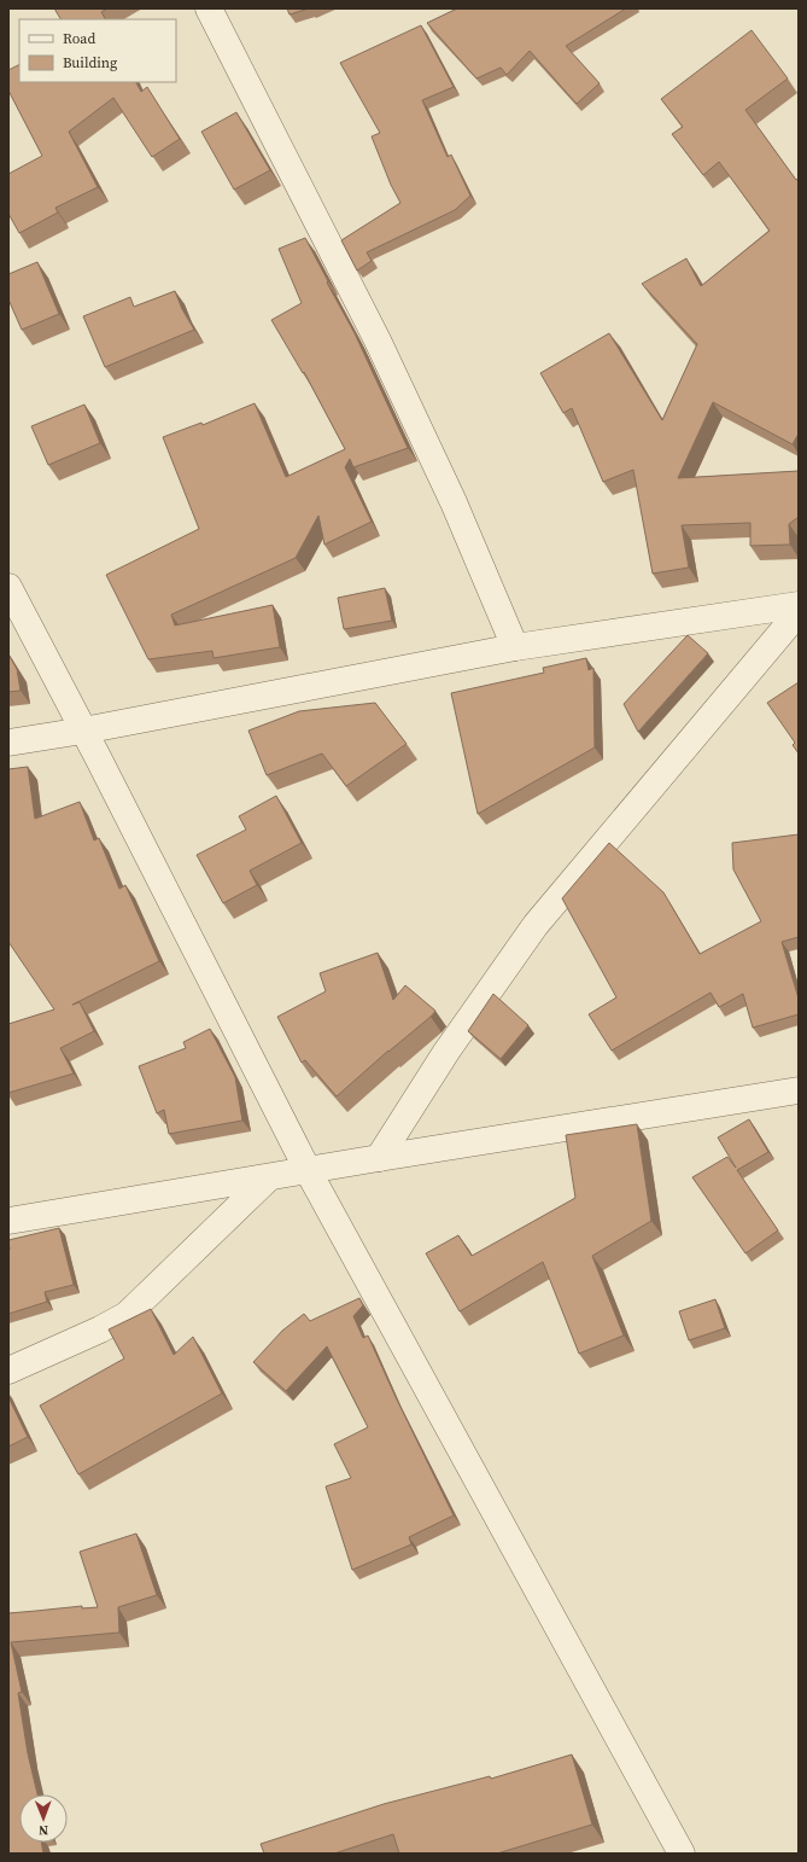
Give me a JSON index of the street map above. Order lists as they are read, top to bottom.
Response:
{
  "legend": ["Road", "Building"],
  "north": "bottom"
}
